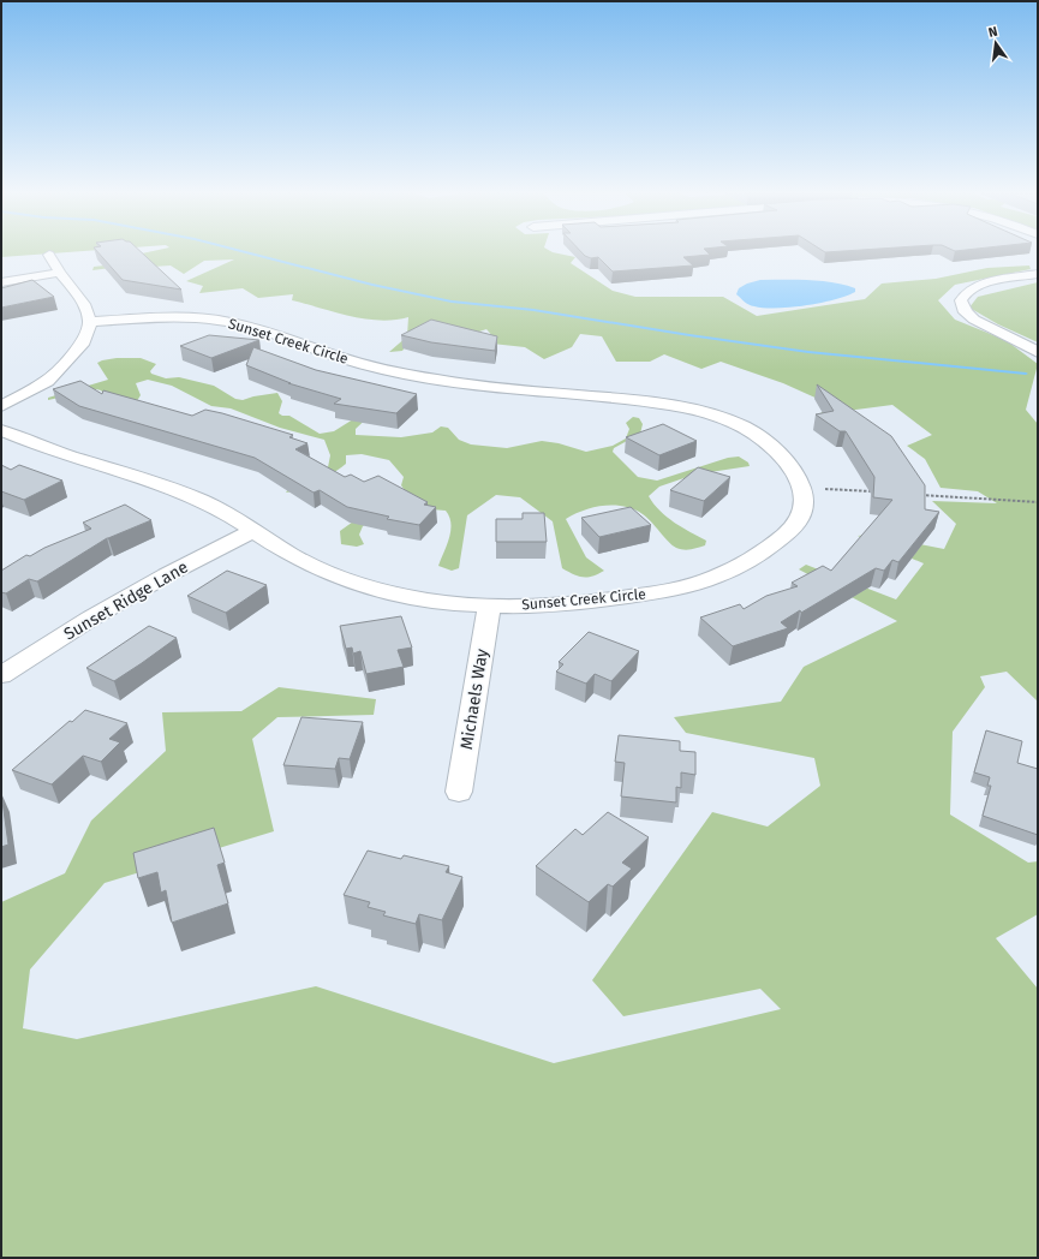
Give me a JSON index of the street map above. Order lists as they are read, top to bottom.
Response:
{
  "streets": {
    "street": ["Sunset Creek Circle", "Sunset Ridge Lane", "Michaels Way"]
  },
  "crossings": [
    ["Sunset Creek Circle", "Sunset Ridge Lane"],
    ["Sunset Creek Circle", "Michaels Way"]
  ],
  "north": "top"
}
